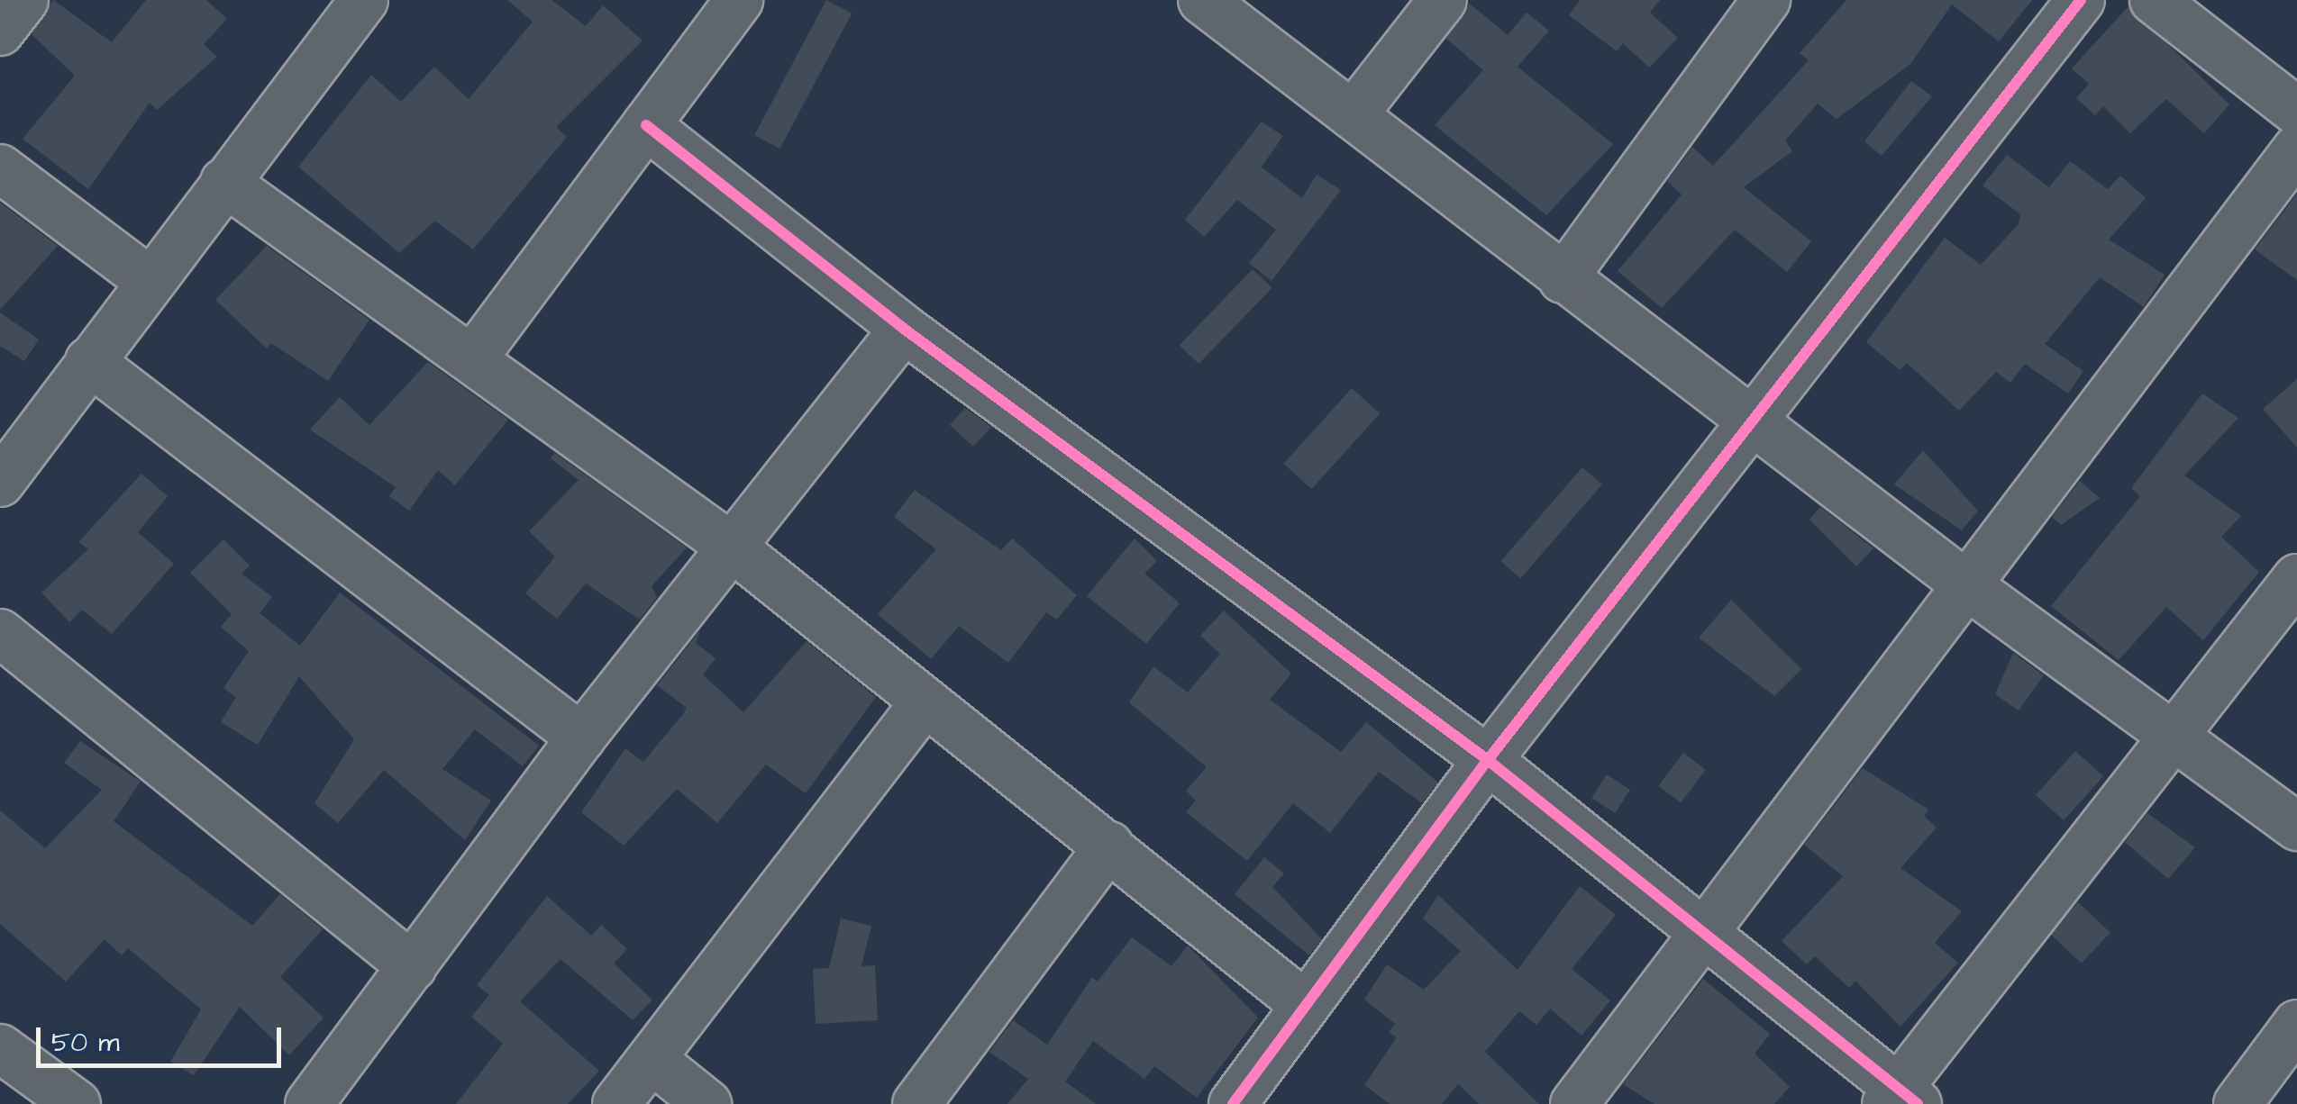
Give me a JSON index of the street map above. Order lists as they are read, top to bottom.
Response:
{
  "scale_bar": "50 m"
}
